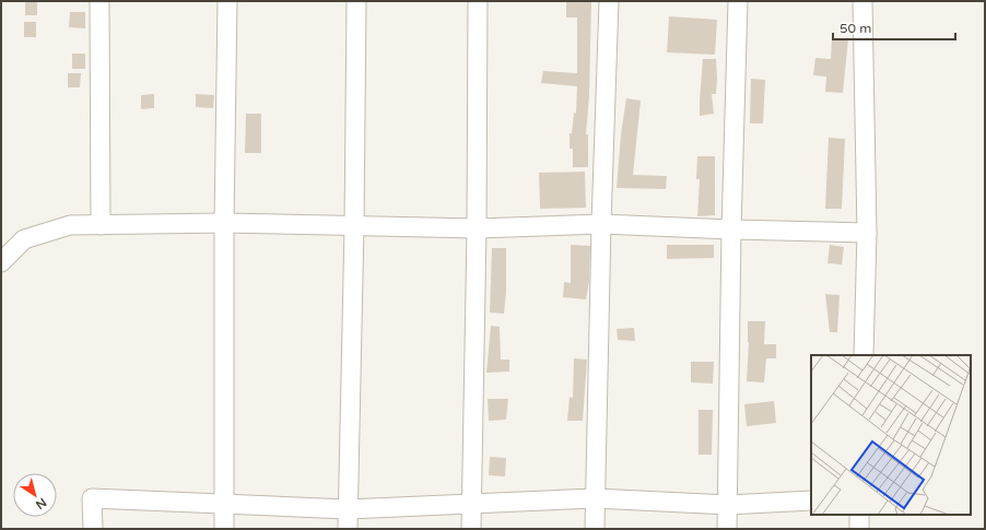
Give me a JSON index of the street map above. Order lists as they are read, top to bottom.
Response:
{
  "scale_bar": "50 m",
  "north": "bottom right"
}
